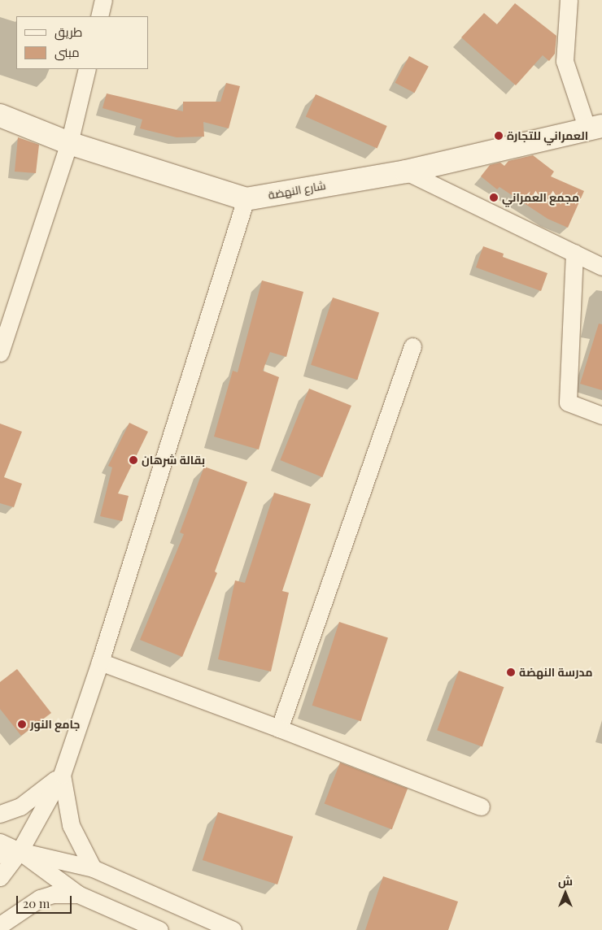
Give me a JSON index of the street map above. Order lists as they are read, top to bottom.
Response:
{
  "streets": {
    "street": ["شارع النهضة"]
  },
  "places": [
    "العمراني للتجارة",
    "مجمع العمراني",
    "بقالة شرهان",
    "مدرسة النهضة",
    "جامع النور"
  ],
  "legend": ["طريق", "مبنى"],
  "scale_bar": "20 m",
  "north": "top"
}
